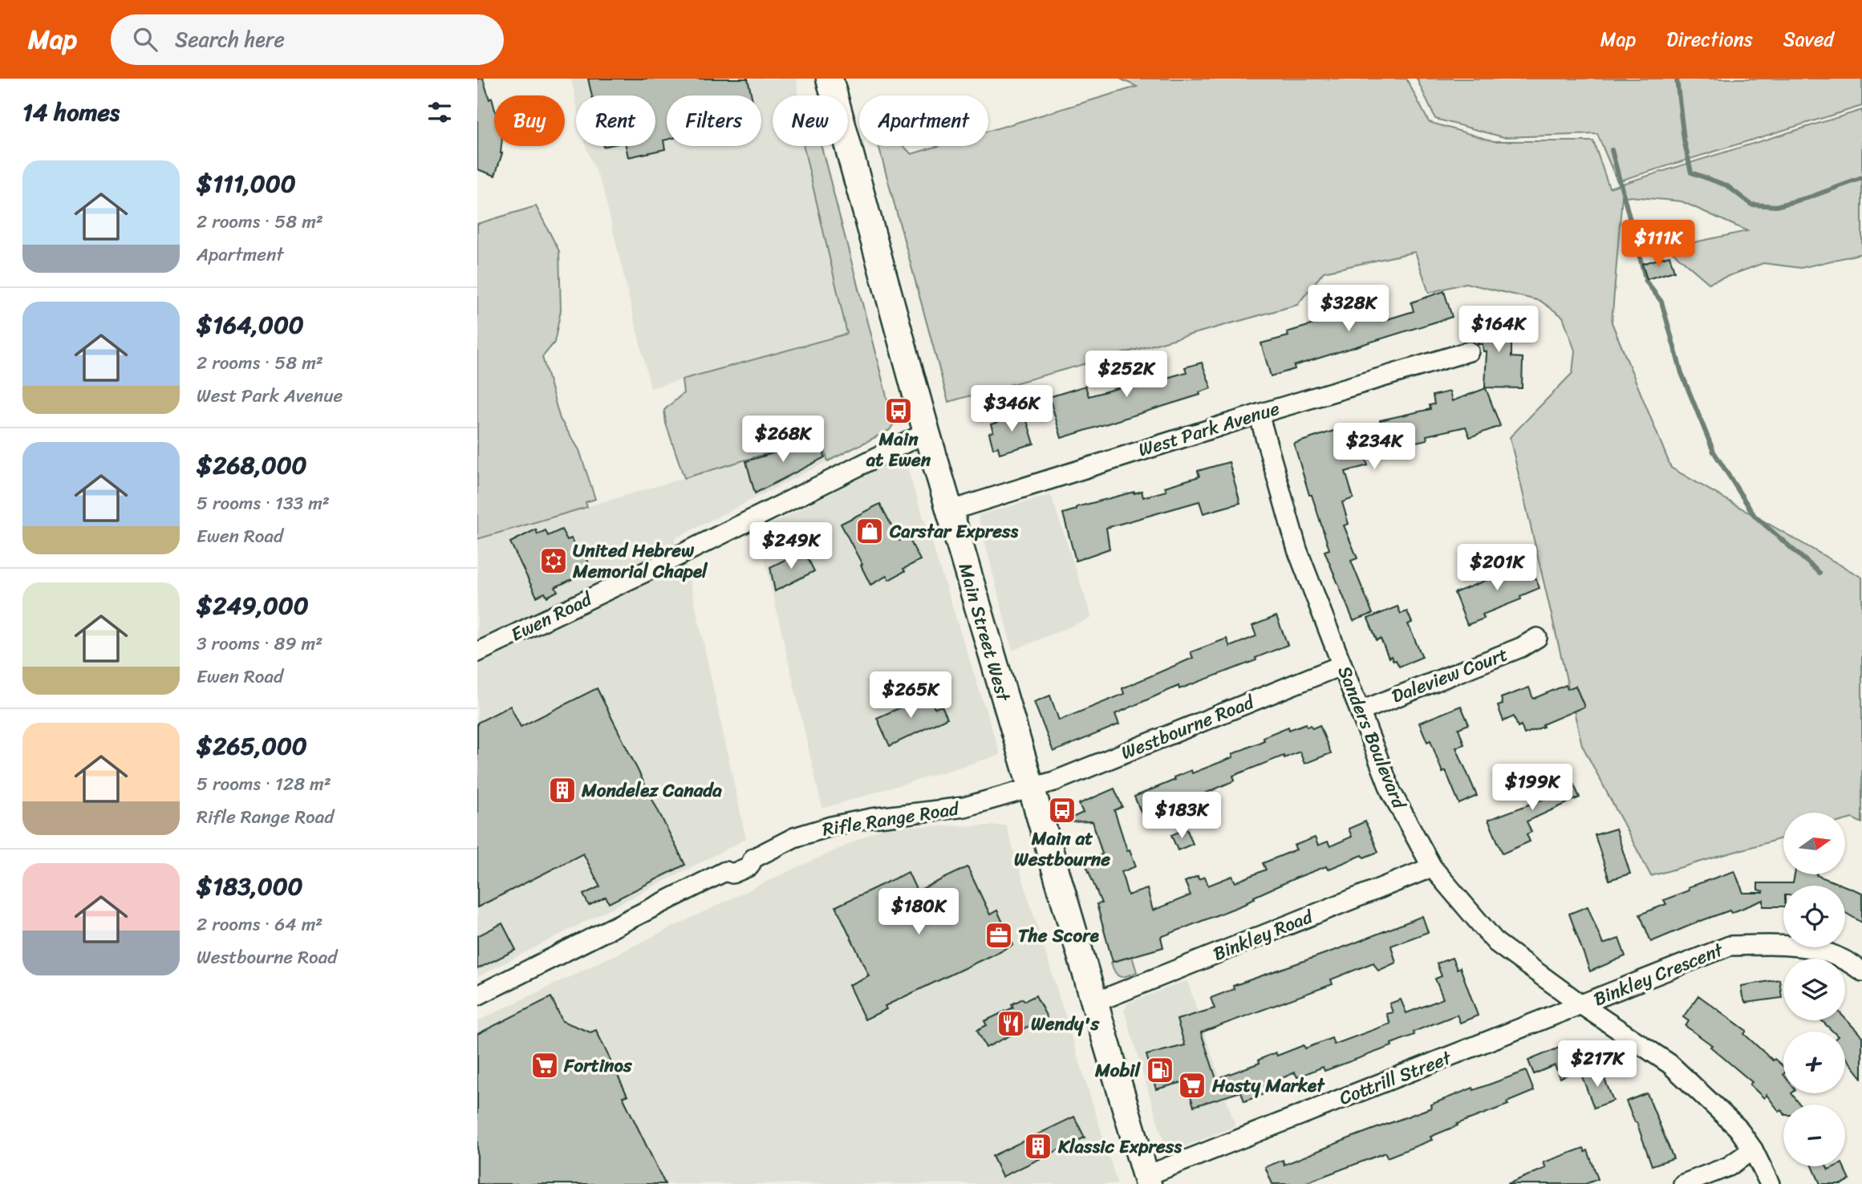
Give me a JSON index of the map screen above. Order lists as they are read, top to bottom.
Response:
{
  "streets": {
    "main road": ["Main Street West"],
    "street": [
      "West Park Avenue",
      "Ewen Road",
      "Daleview Court",
      "Westbourne Road",
      "Sanders Boulevard",
      "Rifle Range Road",
      "Binkley Road",
      "Binkley Crescent",
      "Cottrill Street"
    ]
  },
  "crossings": [
    ["West Park Avenue", "Main Street West"],
    ["West Park Avenue", "Sanders Boulevard"],
    ["Ewen Road", "Main Street West"],
    ["Main Street West", "Westbourne Road"],
    ["Main Street West", "Rifle Range Road"],
    ["Main Street West", "Binkley Road"],
    ["Main Street West", "Cottrill Street"],
    ["Daleview Court", "Sanders Boulevard"],
    ["Westbourne Road", "Sanders Boulevard"],
    ["Westbourne Road", "Rifle Range Road"],
    ["Sanders Boulevard", "Binkley Road"],
    ["Sanders Boulevard", "Binkley Crescent"],
    ["Sanders Boulevard", "Cottrill Street"],
    ["Binkley Crescent", "Cottrill Street"]
  ],
  "places": {
    "bus stop": ["Main at Ewen", "Main at Westbourne"],
    "shop": ["Carstar Express"],
    "synagogue": ["United Hebrew Memorial Chapel"],
    "building": ["Mondelez Canada", "Klassic Express"],
    "office": ["The Score"],
    "restaurant": ["Wendy's"],
    "supermarket": ["Fortinos", "Hasty Market"],
    "fuel station": ["Mobil"]
  },
  "north": "right",
  "page": {
    "header": "Map",
    "search": "Search here",
    "nav": ["Map", "Directions", "Saved"],
    "heading": "14 homes",
    "chip": [
      "Buy",
      "Rent",
      "Filters",
      "New",
      "Apartment"
    ],
    "list": [
      {
        "name": "$111,000",
        "note": "2 rooms · 58 m² · Apartment"
      },
      {
        "name": "$164,000",
        "note": "2 rooms · 58 m² · West Park Avenue"
      },
      {
        "name": "$268,000",
        "note": "5 rooms · 133 m² · Ewen Road"
      },
      {
        "name": "$249,000",
        "note": "3 rooms · 89 m² · Ewen Road"
      },
      {
        "name": "$265,000",
        "note": "5 rooms · 128 m² · Rifle Range Road"
      },
      {
        "name": "$183,000",
        "note": "2 rooms · 64 m² · Westbourne Road"
      }
    ],
    "price": [
      "$111K",
      "$328K",
      "$164K",
      "$252K",
      "$346K",
      "$268K",
      "$234K",
      "$249K",
      "$201K",
      "$265K",
      "$199K",
      "$183K",
      "$180K",
      "$217K"
    ],
    "map_buttons": ["+", "−"]
  }
}
